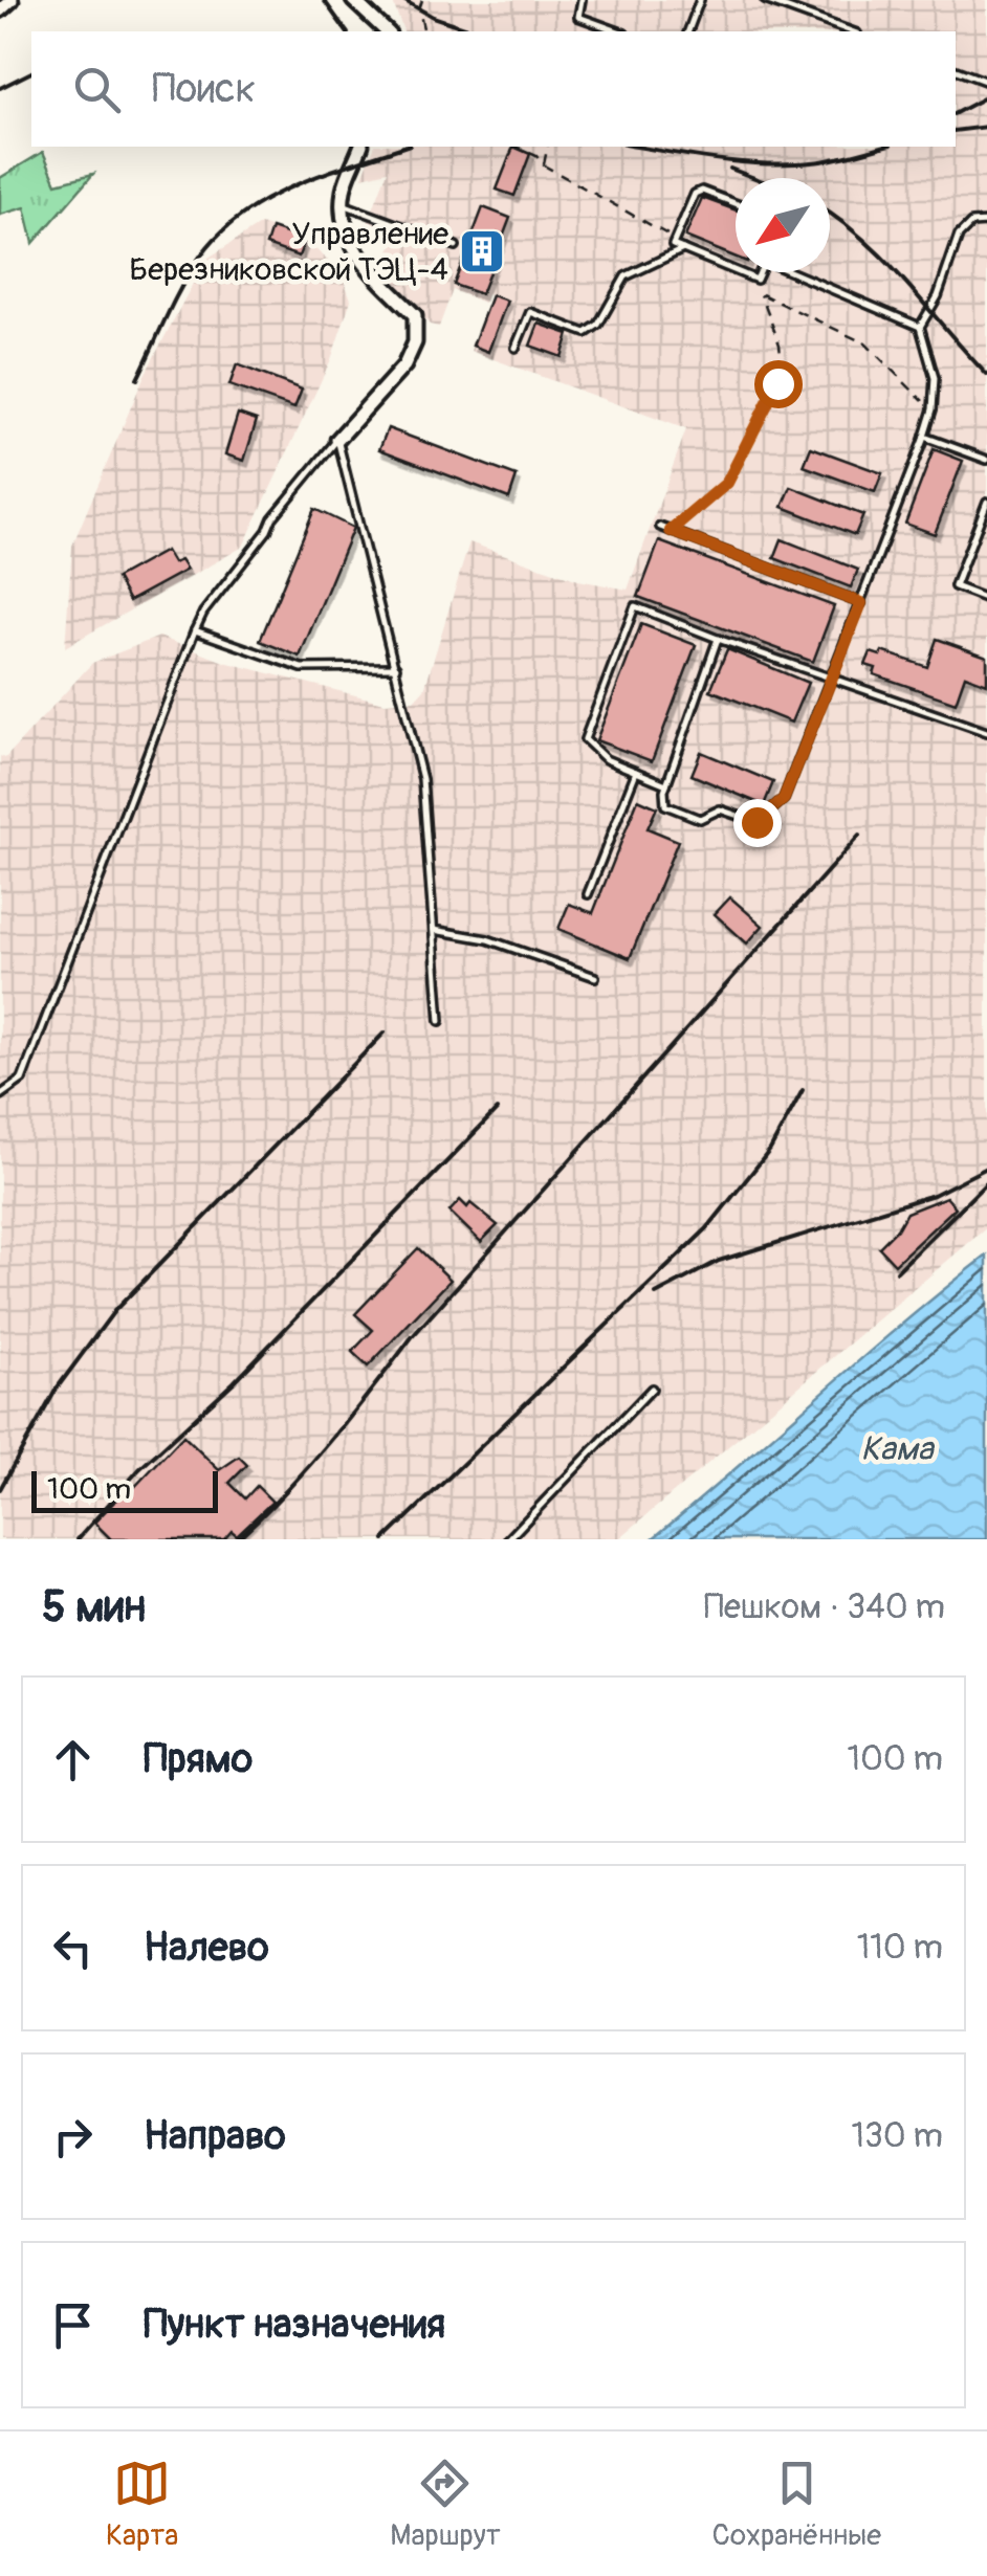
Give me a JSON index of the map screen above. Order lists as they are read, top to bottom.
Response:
{
  "water": ["Кама"],
  "places": {
    "building": ["Управление Березниковской ТЭЦ-4"]
  },
  "scale_bar": "100 m",
  "north": "bottom left",
  "page": {
    "search": "Поиск",
    "scale": "100 m",
    "heading": ["5 мин", "Пешком · 340 m"],
    "list": [
      ["Прямо", "100 m"],
      ["Налево", "110 m"],
      ["Направо", "130 m"],
      "Пункт назначения"
    ],
    "nav": ["Карта", "Маршрут", "Сохранённые"]
  }
}
